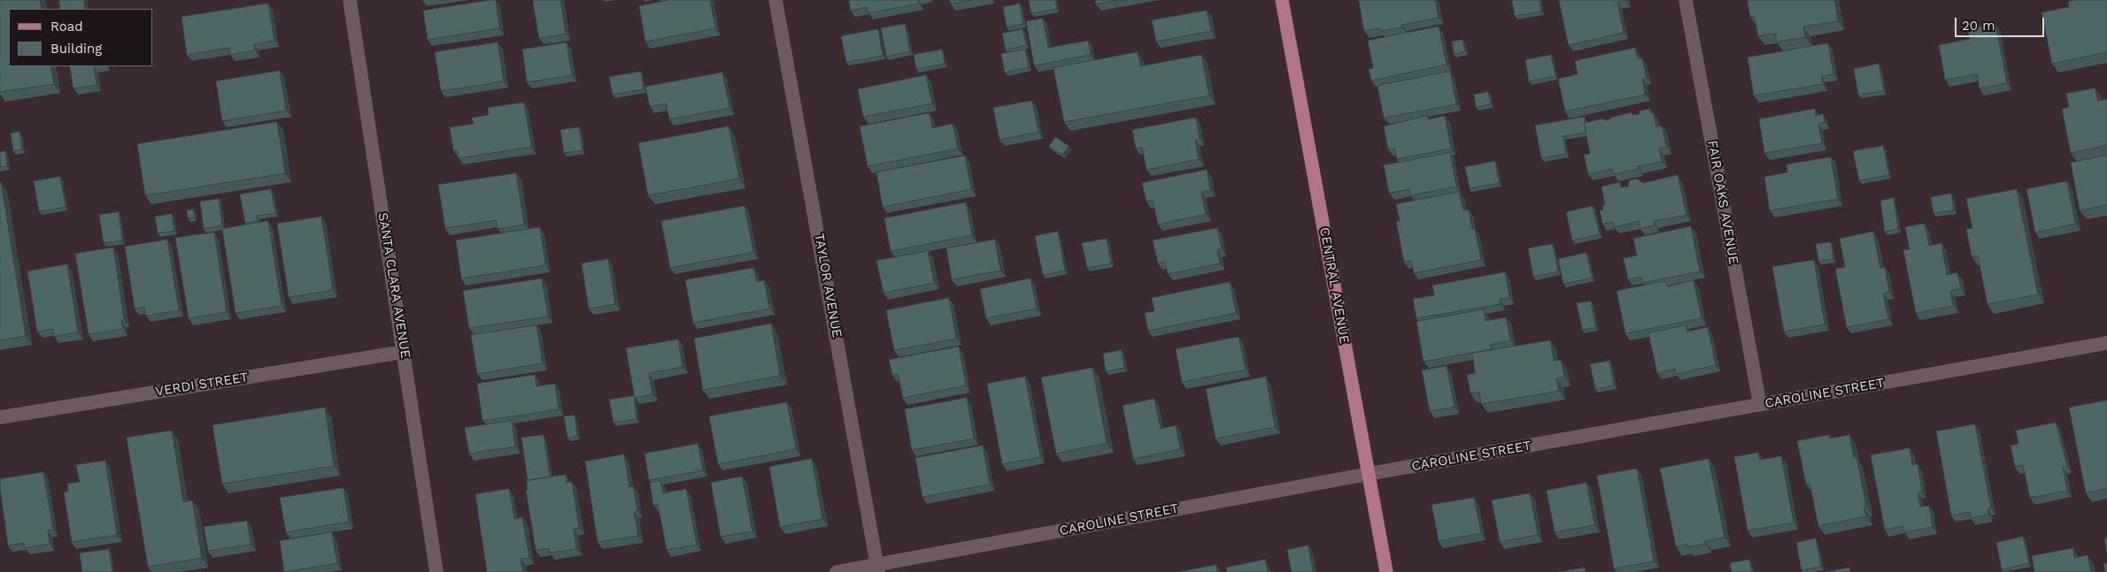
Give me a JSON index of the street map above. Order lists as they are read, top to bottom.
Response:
{
  "streets": {
    "main road": ["CENTRAL AVENUE"],
    "street": [
      "FAIR OAKS AVENUE",
      "SANTA CLARA AVENUE",
      "TAYLOR AVENUE",
      "VERDI STREET",
      "CAROLINE STREET"
    ]
  },
  "crossings": [
    ["FAIR OAKS AVENUE", "CAROLINE STREET"],
    ["SANTA CLARA AVENUE", "VERDI STREET"],
    ["TAYLOR AVENUE", "CAROLINE STREET"],
    ["CENTRAL AVENUE", "CAROLINE STREET"]
  ],
  "legend": ["Road", "Building"],
  "scale_bar": "20 m"
}
